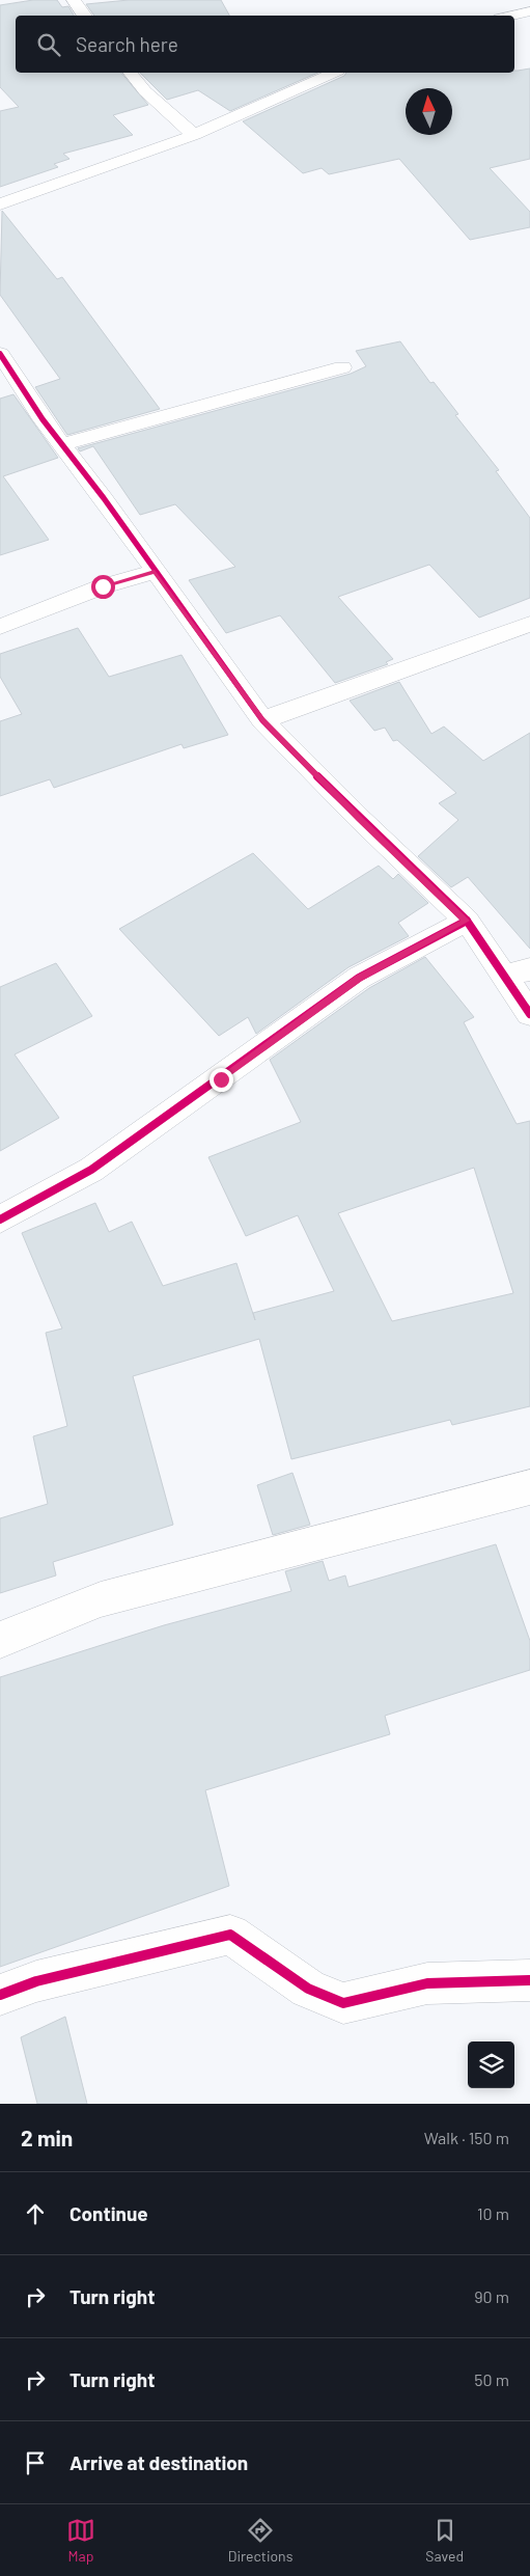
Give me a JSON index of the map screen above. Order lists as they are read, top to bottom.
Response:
{
  "north": "top",
  "page": {
    "search": "Search here",
    "heading": ["2 min", "Walk · 150 m"],
    "list": [
      ["Continue", "10 m"],
      ["Turn right", "90 m"],
      ["Turn right", "50 m"],
      "Arrive at destination"
    ],
    "nav": ["Map", "Directions", "Saved"]
  }
}
